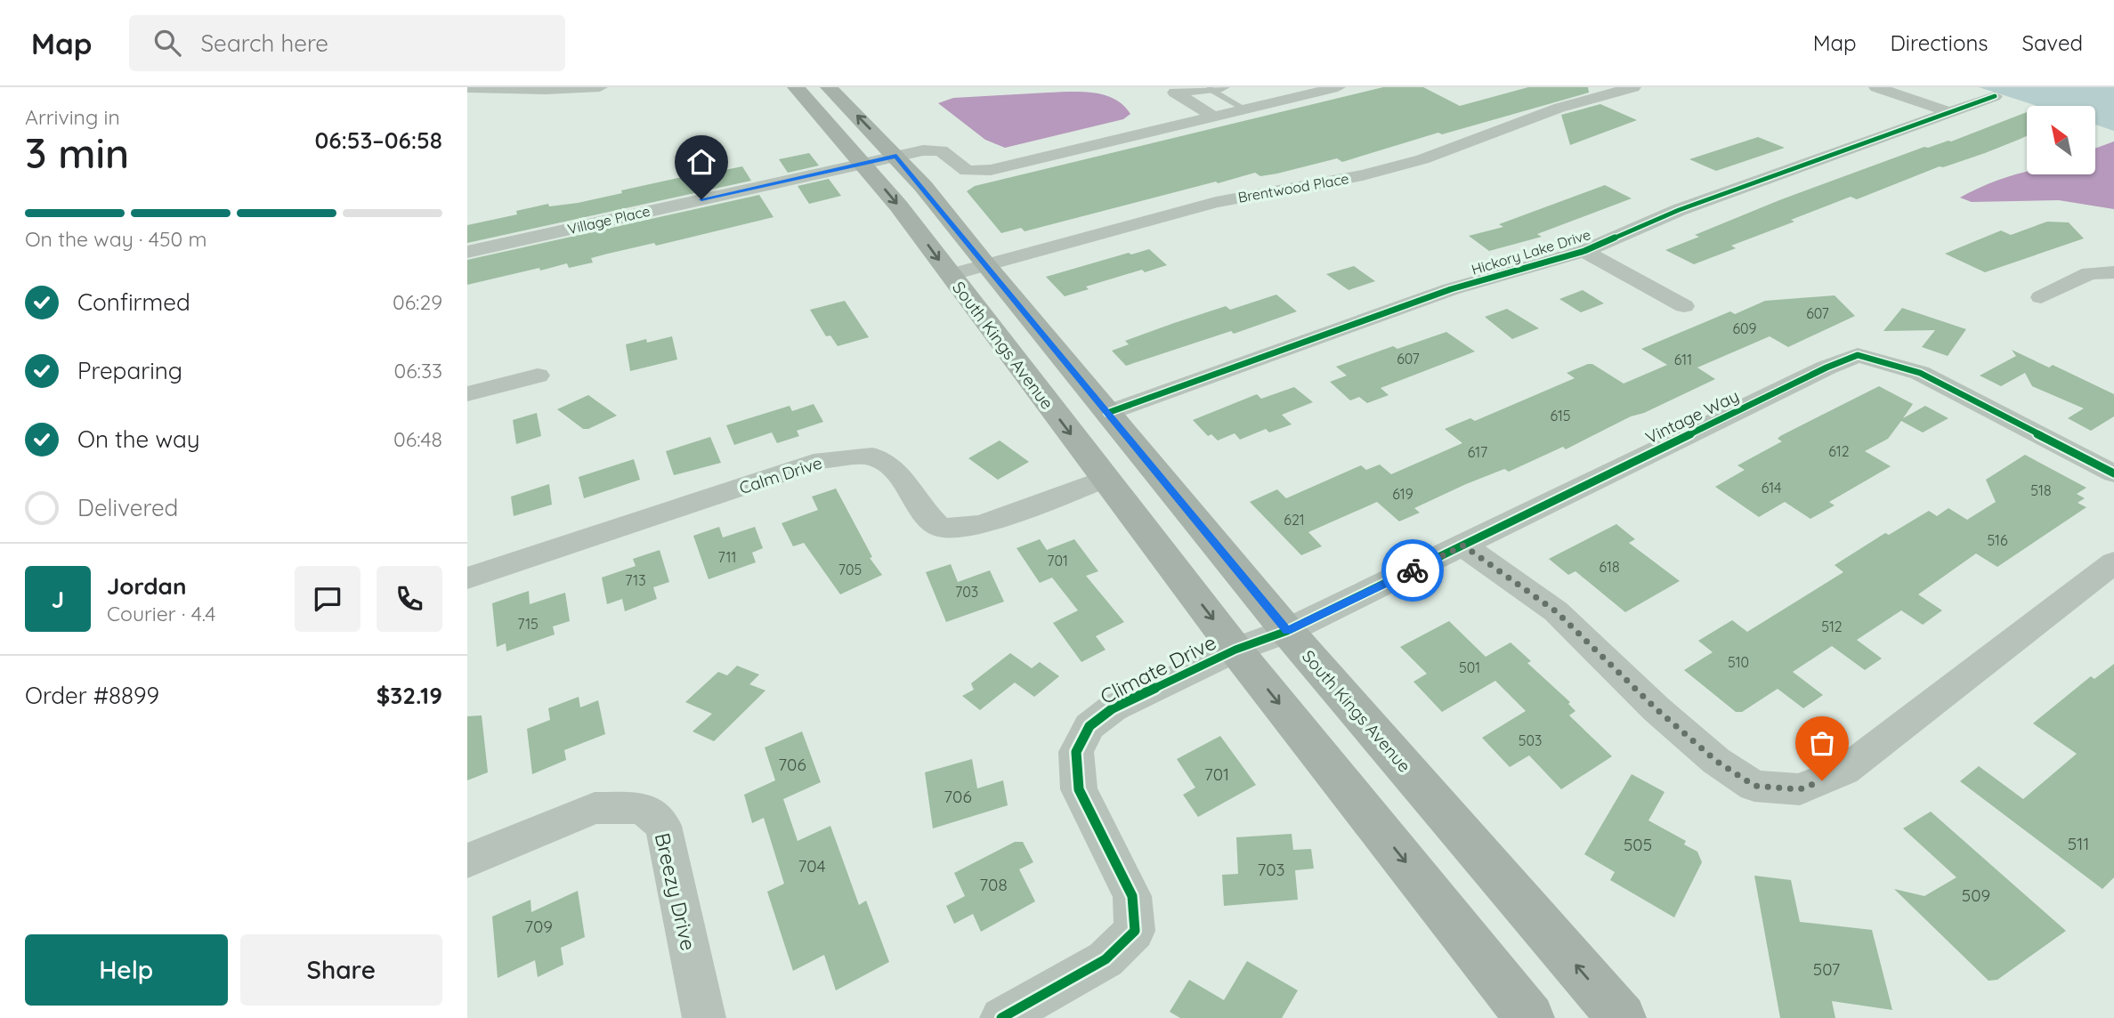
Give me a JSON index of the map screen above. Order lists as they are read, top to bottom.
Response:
{
  "streets": {
    "main road": ["South Kings Avenue"],
    "street": [
      "Brentwood Place",
      "Village Place",
      "Hickory Lake Drive",
      "Vintage Way",
      "Calm Drive",
      "Climate Drive",
      "Breezy Drive"
    ]
  },
  "crossings": [
    ["Brentwood Place", "South Kings Avenue"],
    ["Village Place", "South Kings Avenue"],
    ["Hickory Lake Drive", "South Kings Avenue"],
    ["South Kings Avenue", "Vintage Way"],
    ["South Kings Avenue", "Calm Drive"],
    ["South Kings Avenue", "Climate Drive"],
    ["Vintage Way", "Climate Drive"]
  ],
  "house_numbers": [
    "607",
    "609",
    "607",
    "611",
    "615",
    "612",
    "617",
    "614",
    "518",
    "619",
    "621",
    "516",
    "711",
    "701",
    "618",
    "705",
    "713",
    "703",
    "715",
    "512",
    "510",
    "501",
    "503",
    "706",
    "701",
    "706",
    "511",
    "505",
    "704",
    "703",
    "708",
    "509",
    "709",
    "507"
  ],
  "north": "top left",
  "page": {
    "header": "Map",
    "search": "Search here",
    "nav": ["Map", "Directions", "Saved"],
    "heading": ["3 min", "Arriving in", "06:53–06:58"],
    "panel": [
      "Jordan",
      "Courier · 4.4",
      "Order #8899",
      "$32.19"
    ],
    "bar": "On the way · 450 m",
    "list": [
      ["Confirmed", "06:29"],
      ["Preparing", "06:33"],
      ["On the way", "06:48"],
      "Delivered"
    ],
    "round": "J",
    "buttons": ["Help", "Share"]
  }
}
